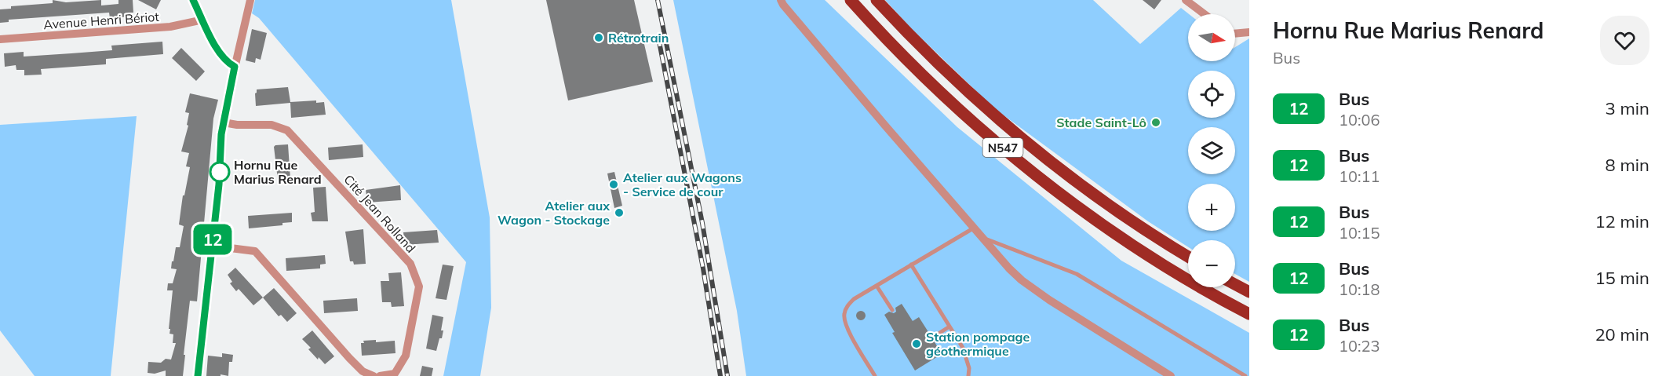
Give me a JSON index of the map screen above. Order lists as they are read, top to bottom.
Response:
{
  "streets": {
    "main road": ["N547"],
    "street": ["Avenue Henri Bériot", "Cité Jean Rolland"]
  },
  "places": [
    "Rétrotrain",
    "Stade Saint-Lô",
    "Hornu Rue Marius Renard",
    "Atelier aux Wagons - Service de cour",
    "Atelier aux Wagon - Stockage",
    "Station pompage géothermique"
  ],
  "lines": ["bus line 12"],
  "north": "right",
  "page": {
    "on_map": "12",
    "heading": ["Hornu Rue Marius Renard", "Bus"],
    "map_buttons": ["+", "−"],
    "list": [
      {
        "mark": "12",
        "name": "Bus",
        "note": "10:06",
        "value": "3 min"
      },
      {
        "mark": "12",
        "name": "Bus",
        "note": "10:11",
        "value": "8 min"
      },
      {
        "mark": "12",
        "name": "Bus",
        "note": "10:15",
        "value": "12 min"
      },
      {
        "mark": "12",
        "name": "Bus",
        "note": "10:18",
        "value": "15 min"
      },
      {
        "mark": "12",
        "name": "Bus",
        "note": "10:23",
        "value": "20 min"
      }
    ]
  }
}
